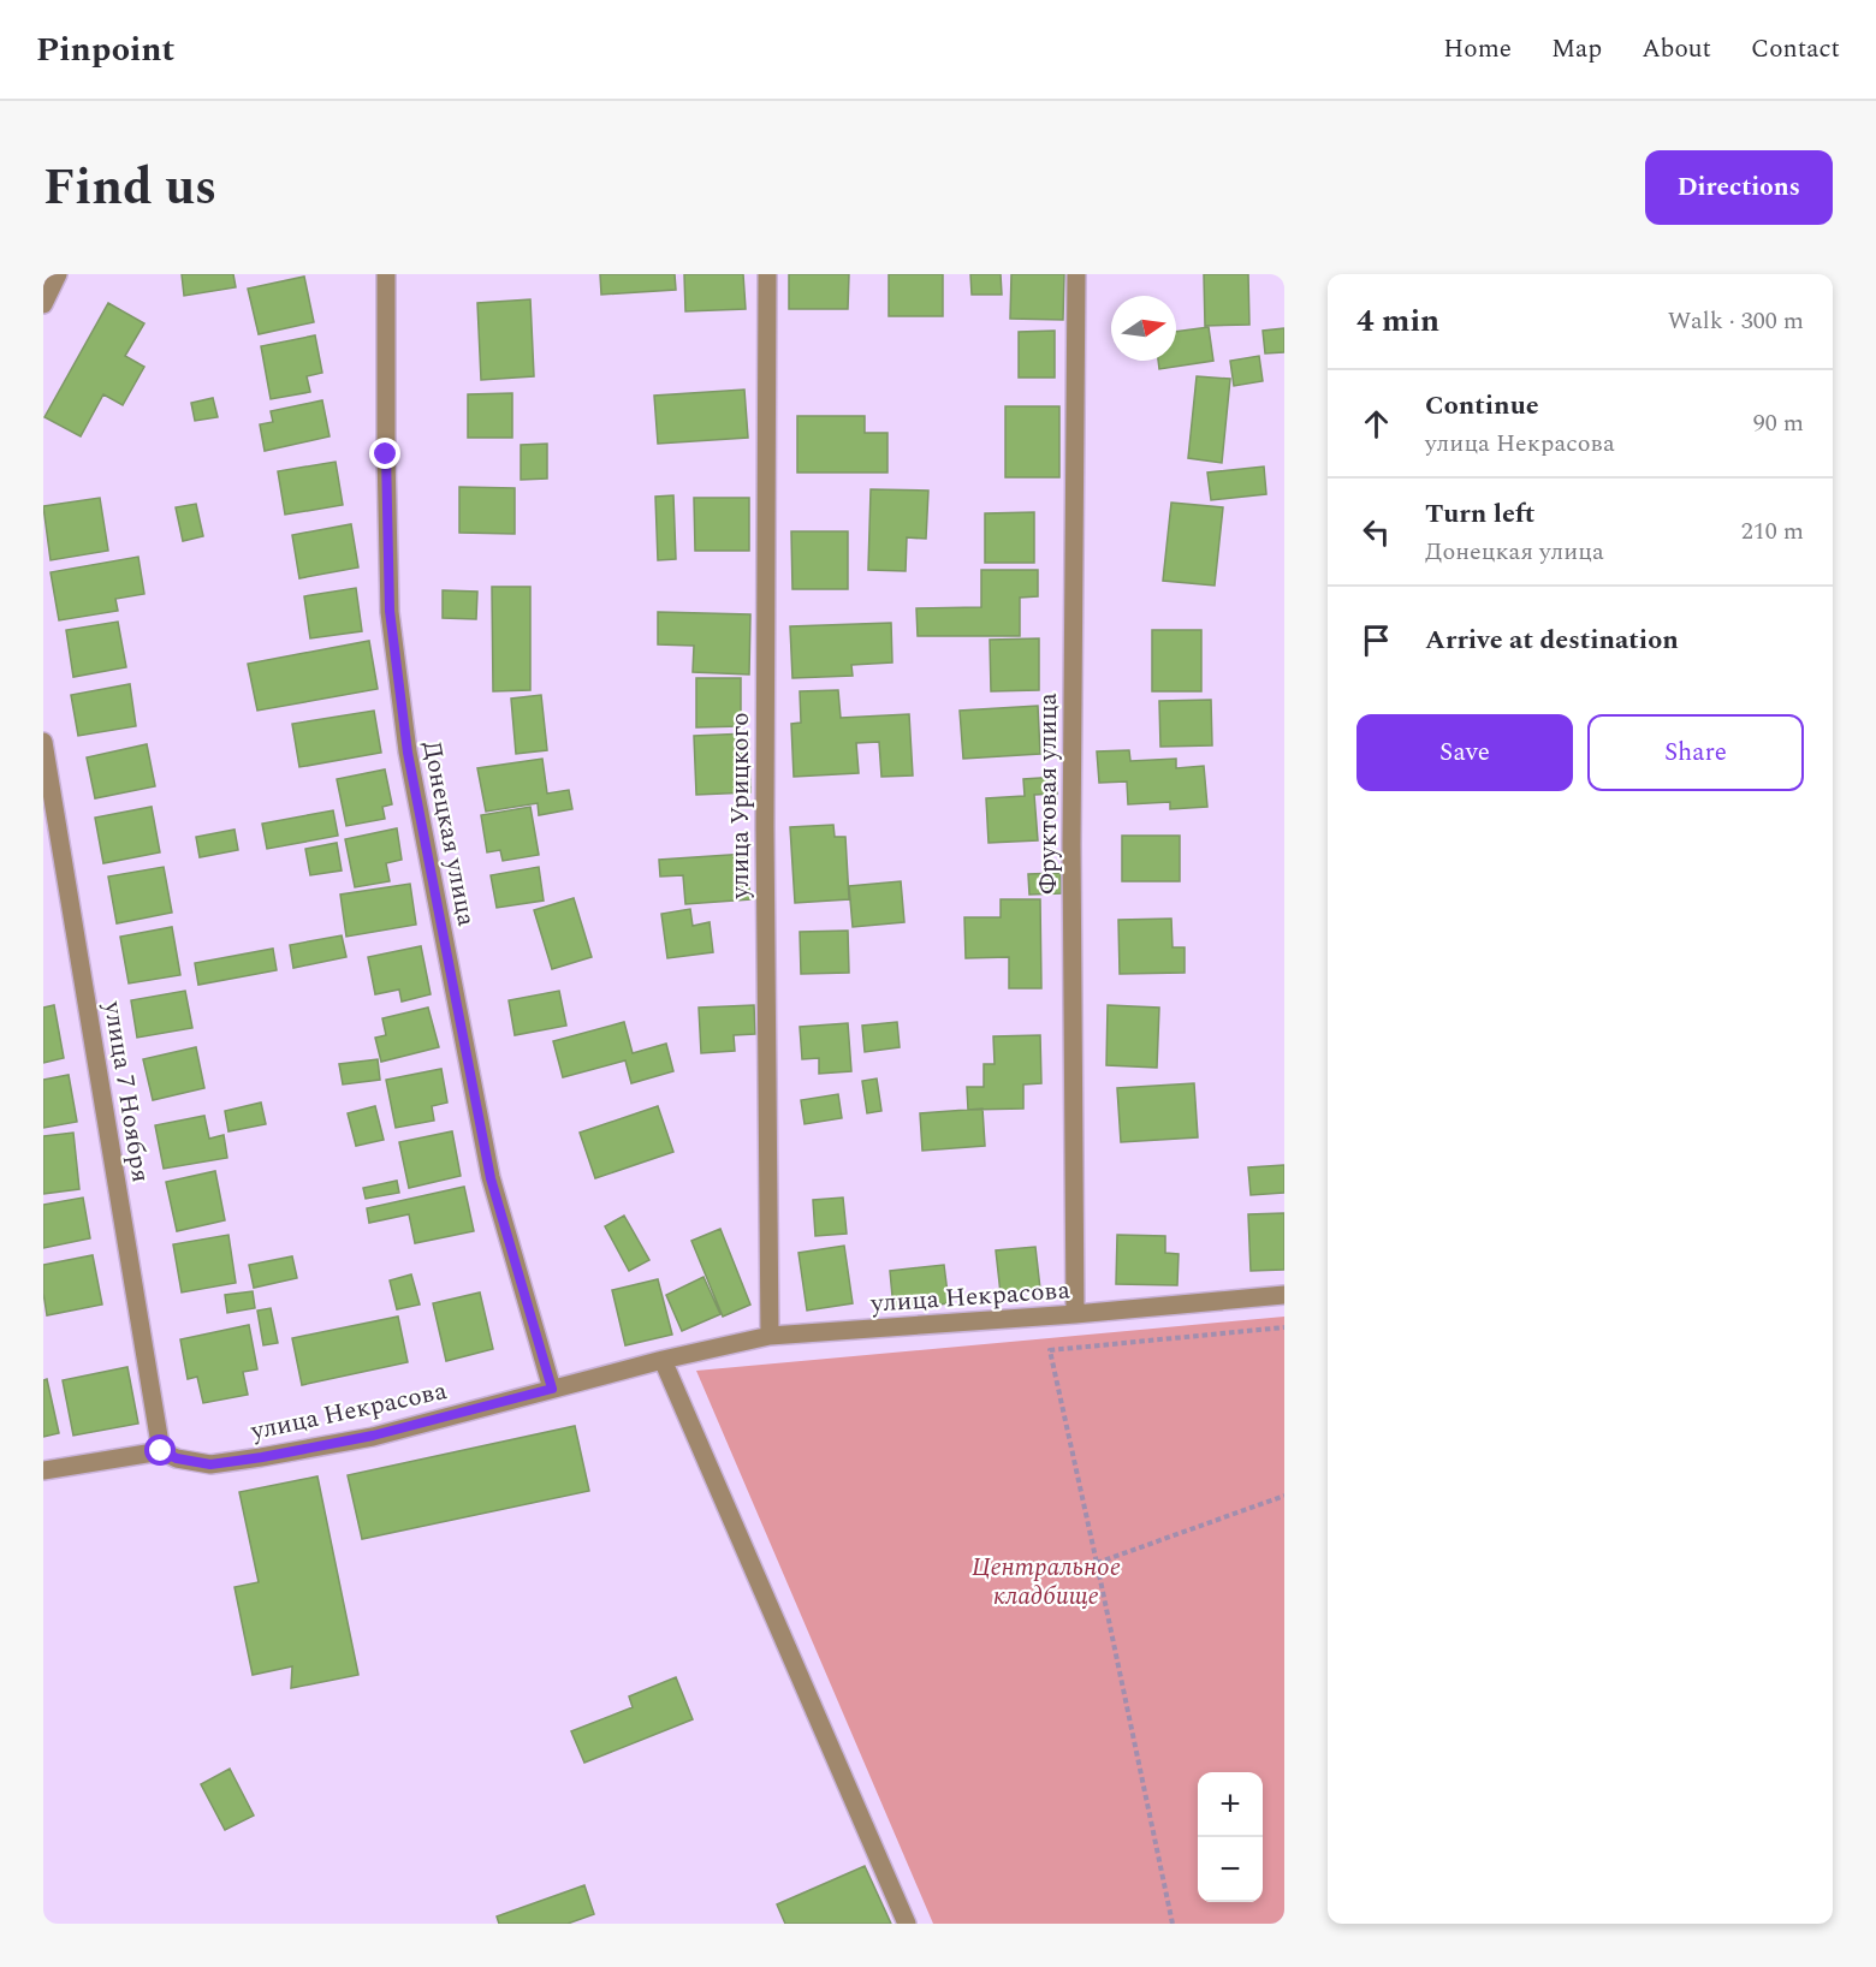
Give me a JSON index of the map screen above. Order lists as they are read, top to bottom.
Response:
{
  "streets": {
    "street": [
      "Фруктовая улица",
      "улица Урицкого",
      "Донецкая улица",
      "улица 7 Ноября",
      "улица Некрасова"
    ]
  },
  "crossings": [
    ["Фруктовая улица", "улица Некрасова"],
    ["улица Урицкого", "улица Некрасова"],
    ["Донецкая улица", "улица Некрасова"],
    ["улица 7 Ноября", "улица Некрасова"]
  ],
  "parks": ["Центральное кладбище"],
  "north": "right",
  "page": {
    "header": "Pinpoint",
    "nav": [
      "Home",
      "Map",
      "About",
      "Contact"
    ],
    "title": "Find us",
    "buttons": [
      "Directions",
      ["Save", "Share"]
    ],
    "heading": ["4 min", "Walk · 300 m"],
    "list": [
      ["Continue", "улица Некрасова", "90 m"],
      ["Turn left", "Донецкая улица", "210 m"],
      "Arrive at destination"
    ],
    "map_buttons": ["+", "−"]
  }
}
